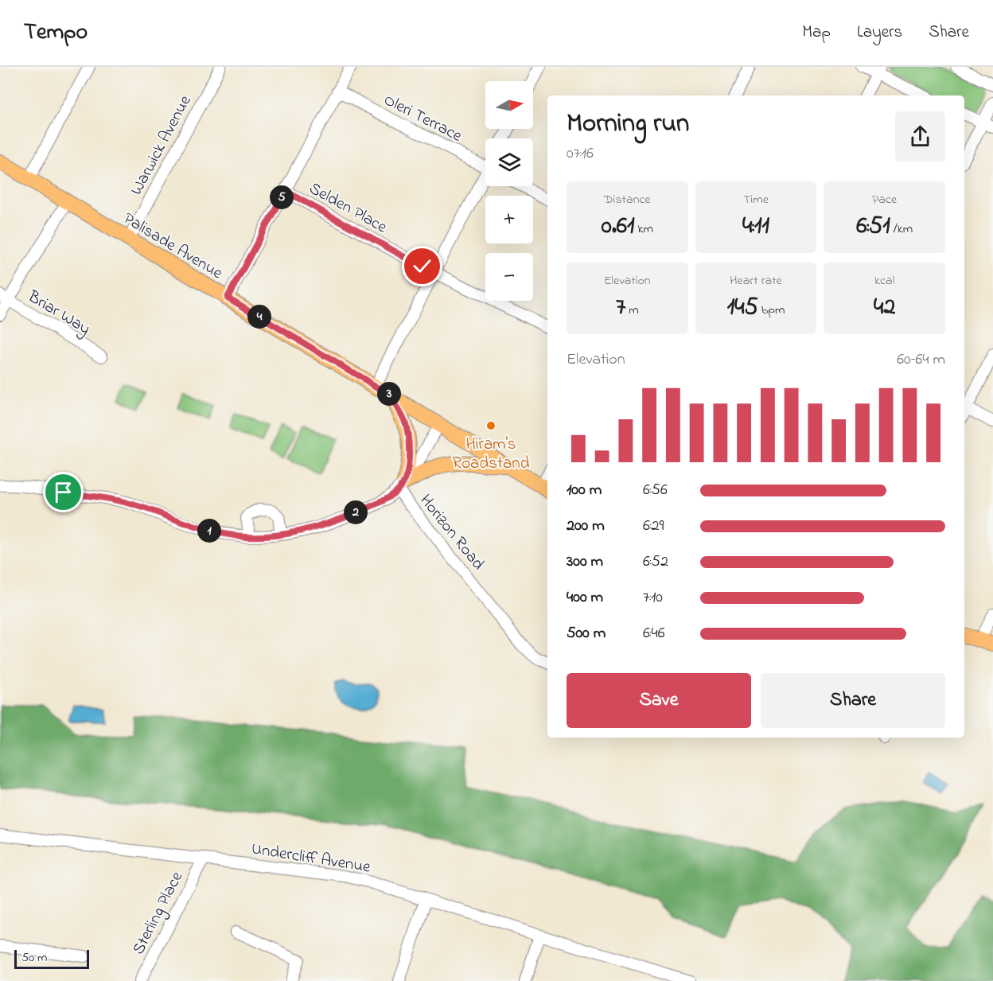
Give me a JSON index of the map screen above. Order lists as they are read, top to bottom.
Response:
{
  "streets": {
    "main road": ["Palisade Avenue"],
    "street": [
      "Oleri Terrace",
      "Warwick Avenue",
      "Selden Place",
      "Briar Way",
      "Horizon Road",
      "Undercliff Avenue",
      "Sterling Place"
    ]
  },
  "crossings": [
    ["Warwick Avenue", "Palisade Avenue"],
    ["Undercliff Avenue", "Sterling Place"]
  ],
  "places": ["Hiram's Roadstand"],
  "scale_bar": "50 m",
  "north": "right",
  "page": {
    "header": "Tempo",
    "nav": ["Map", "Layers", "Share"],
    "map_buttons": ["+", "−"],
    "heading": ["Morning run", "07:16"],
    "stats": [
      ["Distance", "0.61 km"],
      ["Time", "4:11"],
      ["Pace", "6:51 /km"],
      ["Elevation", "7 m"],
      ["Heart rate", "145 bpm"],
      ["kcal", "42"]
    ],
    "pins": [
      "5",
      "4",
      "3",
      "2",
      "1"
    ],
    "chart": ["Elevation", "60–64 m"],
    "list": [
      {
        "name": "100 m",
        "note": "6:56"
      },
      {
        "name": "200 m",
        "note": "6:29"
      },
      {
        "name": "300 m",
        "note": "6:52"
      },
      {
        "name": "400 m",
        "note": "7:10"
      },
      {
        "name": "500 m",
        "note": "6:46"
      }
    ],
    "buttons": ["Save", "Share"],
    "scale": "50 m"
  }
}
